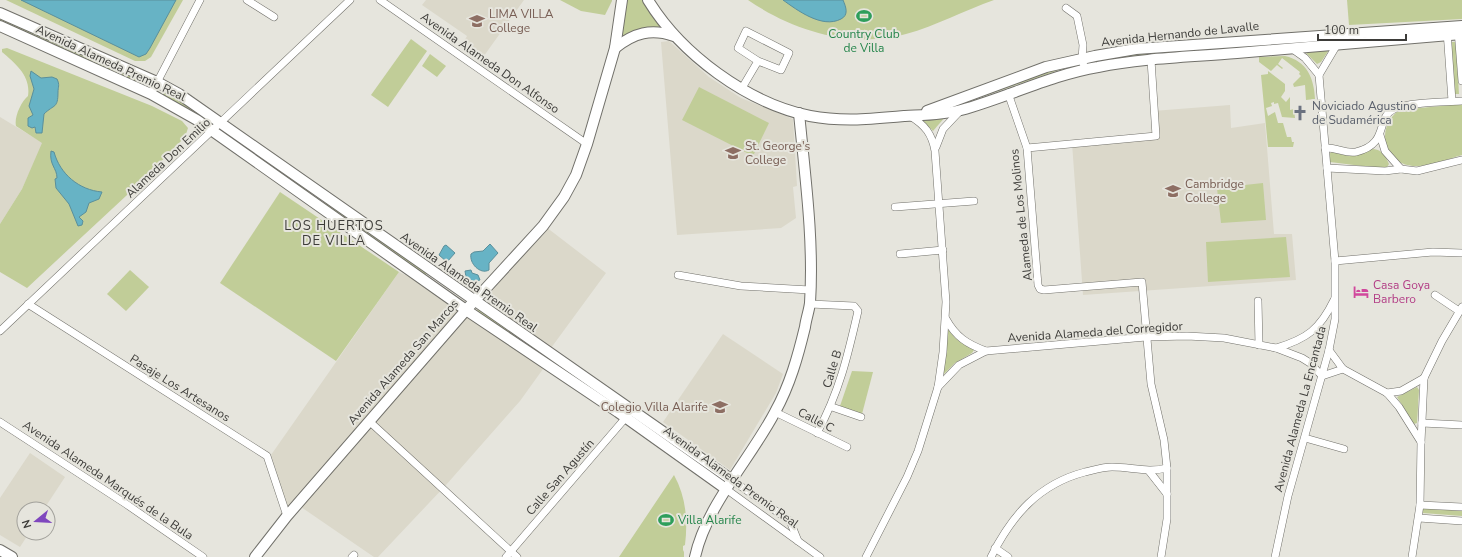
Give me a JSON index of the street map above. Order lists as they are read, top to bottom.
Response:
{
  "streets": {
    "street": [
      "Avenida Hernando de Lavalle",
      "Avenida Alameda Premio Real",
      "Avenida Alameda Don Alfonso",
      "Alameda Don Emilio",
      "Alameda de Los Molinos",
      "Avenida Alameda del Corregidor",
      "Avenida Alameda San Marcos",
      "Calle B",
      "Pasaje Los Artesanos",
      "Avenida Alameda La Encantada",
      "Calle C",
      "Calle San Agustín",
      "Avenida Alameda Marqués de la Bula"
    ]
  },
  "crossings": [
    ["Avenida Hernando de Lavalle", "Alameda de Los Molinos"],
    ["Avenida Alameda Premio Real", "Alameda Don Emilio"],
    ["Avenida Alameda Premio Real", "Avenida Alameda San Marcos"],
    ["Avenida Alameda Premio Real", "Calle San Agustín"],
    ["Avenida Alameda Don Alfonso", "Avenida Alameda San Marcos"],
    ["Alameda Don Emilio", "Pasaje Los Artesanos"],
    ["Alameda de Los Molinos", "Avenida Alameda del Corregidor"],
    ["Avenida Alameda del Corregidor", "Avenida Alameda La Encantada"],
    ["Avenida Alameda San Marcos", "Pasaje Los Artesanos"],
    ["Calle B", "Calle C"]
  ],
  "districts": ["LOS HUERTOS DE VILLA"],
  "places": {
    "sports": ["Country Club de Villa", "Villa Alarife"],
    "school or university": [
      "LIMA VILLA College",
      "St. George's College",
      "Cambridge College",
      "Colegio Villa Alarife"
    ],
    "church": ["Noviciado Agustino de Sudamérica"],
    "hotel": ["Casa Goya Barbero"]
  },
  "scale_bar": "100 m",
  "north": "left"
}
